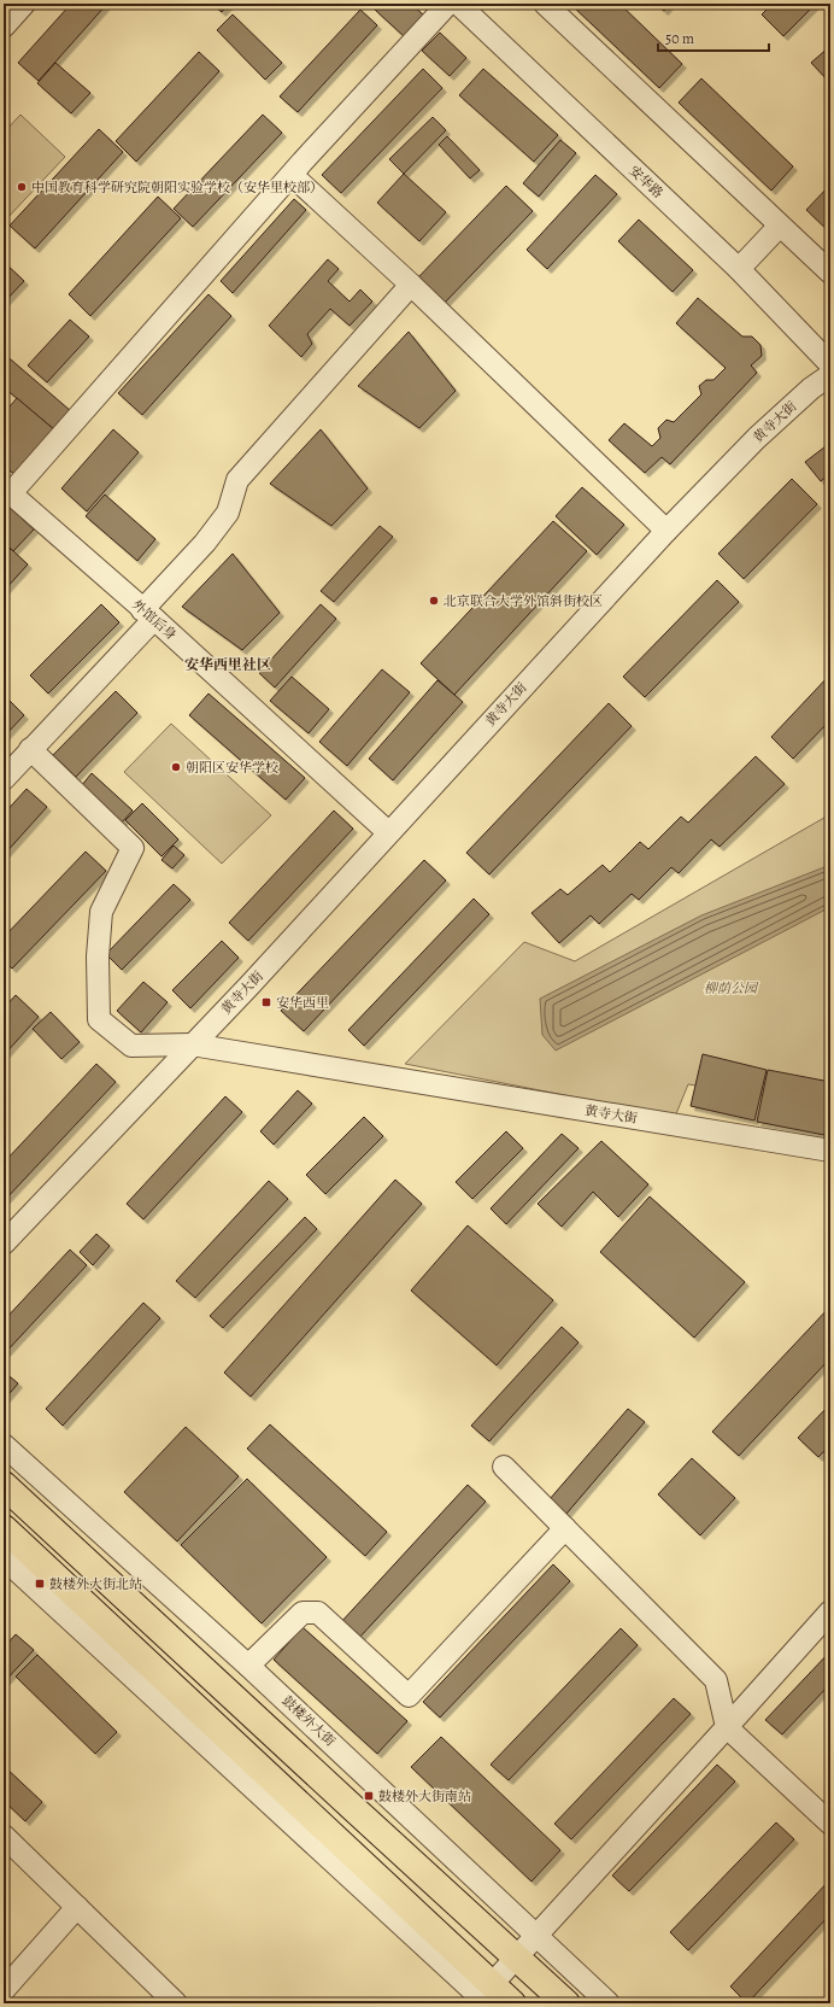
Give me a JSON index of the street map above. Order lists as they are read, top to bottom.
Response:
{
  "streets": {
    "street": [
      "安华路",
      "黄寺大街",
      "外馆后身",
      "鼓楼外大街"
    ]
  },
  "crossings": [
    ["黄寺大街", "外馆后身"]
  ],
  "districts": ["安华西里社区"],
  "parks": ["柳荫公园"],
  "places": {
    "other": ["中国教育科学研究院朝阳实验学校（安华里校部）", "北京联合大学外馆斜街校区", "朝阳区安华学校"],
    "transit": ["安华西里", "鼓楼外大街北站", "鼓楼外大街南站"]
  },
  "scale_bar": "50 m"
}
